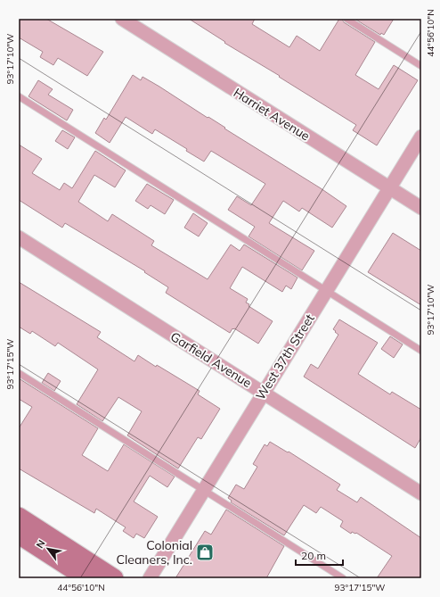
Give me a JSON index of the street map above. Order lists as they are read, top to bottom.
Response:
{
  "streets": {
    "street": ["Harriet Avenue", "West 37th Street", "Garfield Avenue"]
  },
  "crossings": [
    ["Harriet Avenue", "West 37th Street"],
    ["West 37th Street", "Garfield Avenue"]
  ],
  "places": {
    "shop": ["Colonial Cleaners, Inc."]
  },
  "scale_bar": "20 m",
  "north": "top left",
  "coordinates": ["44°56'10\"N", "93°17'10\"W", "93°17'15\"W"]
}
